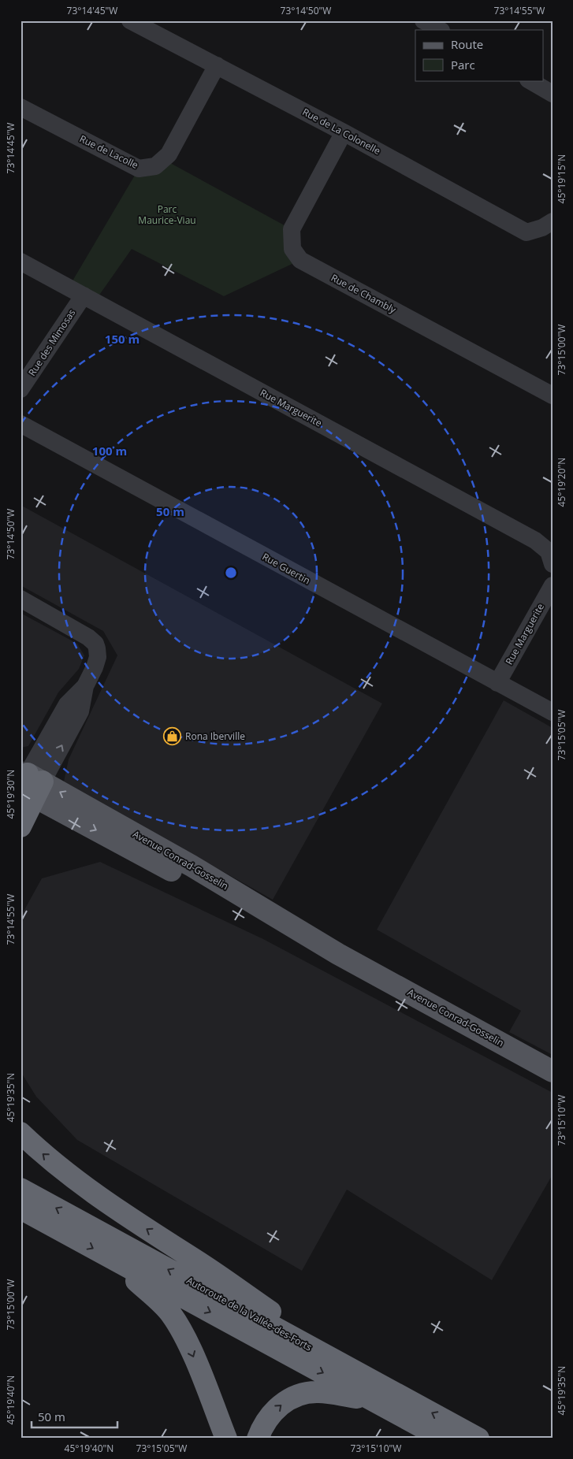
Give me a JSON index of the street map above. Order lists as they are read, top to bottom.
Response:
{
  "streets": {
    "highway": ["Autoroute de la Vallée-des-Forts"],
    "main road": ["Avenue Conrad-Gosselin"],
    "street": [
      "Rue de La Colonelle",
      "Rue de Lacolle",
      "Rue de Chambly",
      "Rue des Mimosas",
      "Rue Marguerite",
      "Rue Guertin"
    ]
  },
  "crossings": [
    ["Rue de La Colonelle", "Rue de Lacolle"],
    ["Rue de La Colonelle", "Rue de Chambly"],
    ["Rue des Mimosas", "Rue Marguerite"],
    ["Rue Marguerite", "Rue Guertin"]
  ],
  "parks": ["Parc Maurice-Viau"],
  "places": {
    "shop": ["Rona Iberville"]
  },
  "legend": ["Route", "Parc"],
  "scale_bar": "50 m",
  "coordinates": [
    "73°14'45\"W",
    "73°14'50\"W",
    "73°14'55\"W",
    "45°19'15\"N",
    "73°15'00\"W",
    "45°19'20\"N",
    "73°15'05\"W",
    "45°19'30\"N",
    "45°19'35\"N",
    "73°15'10\"W",
    "45°19'40\"N"
  ],
  "rings": ["150 m", "100 m", "50 m"]
}
